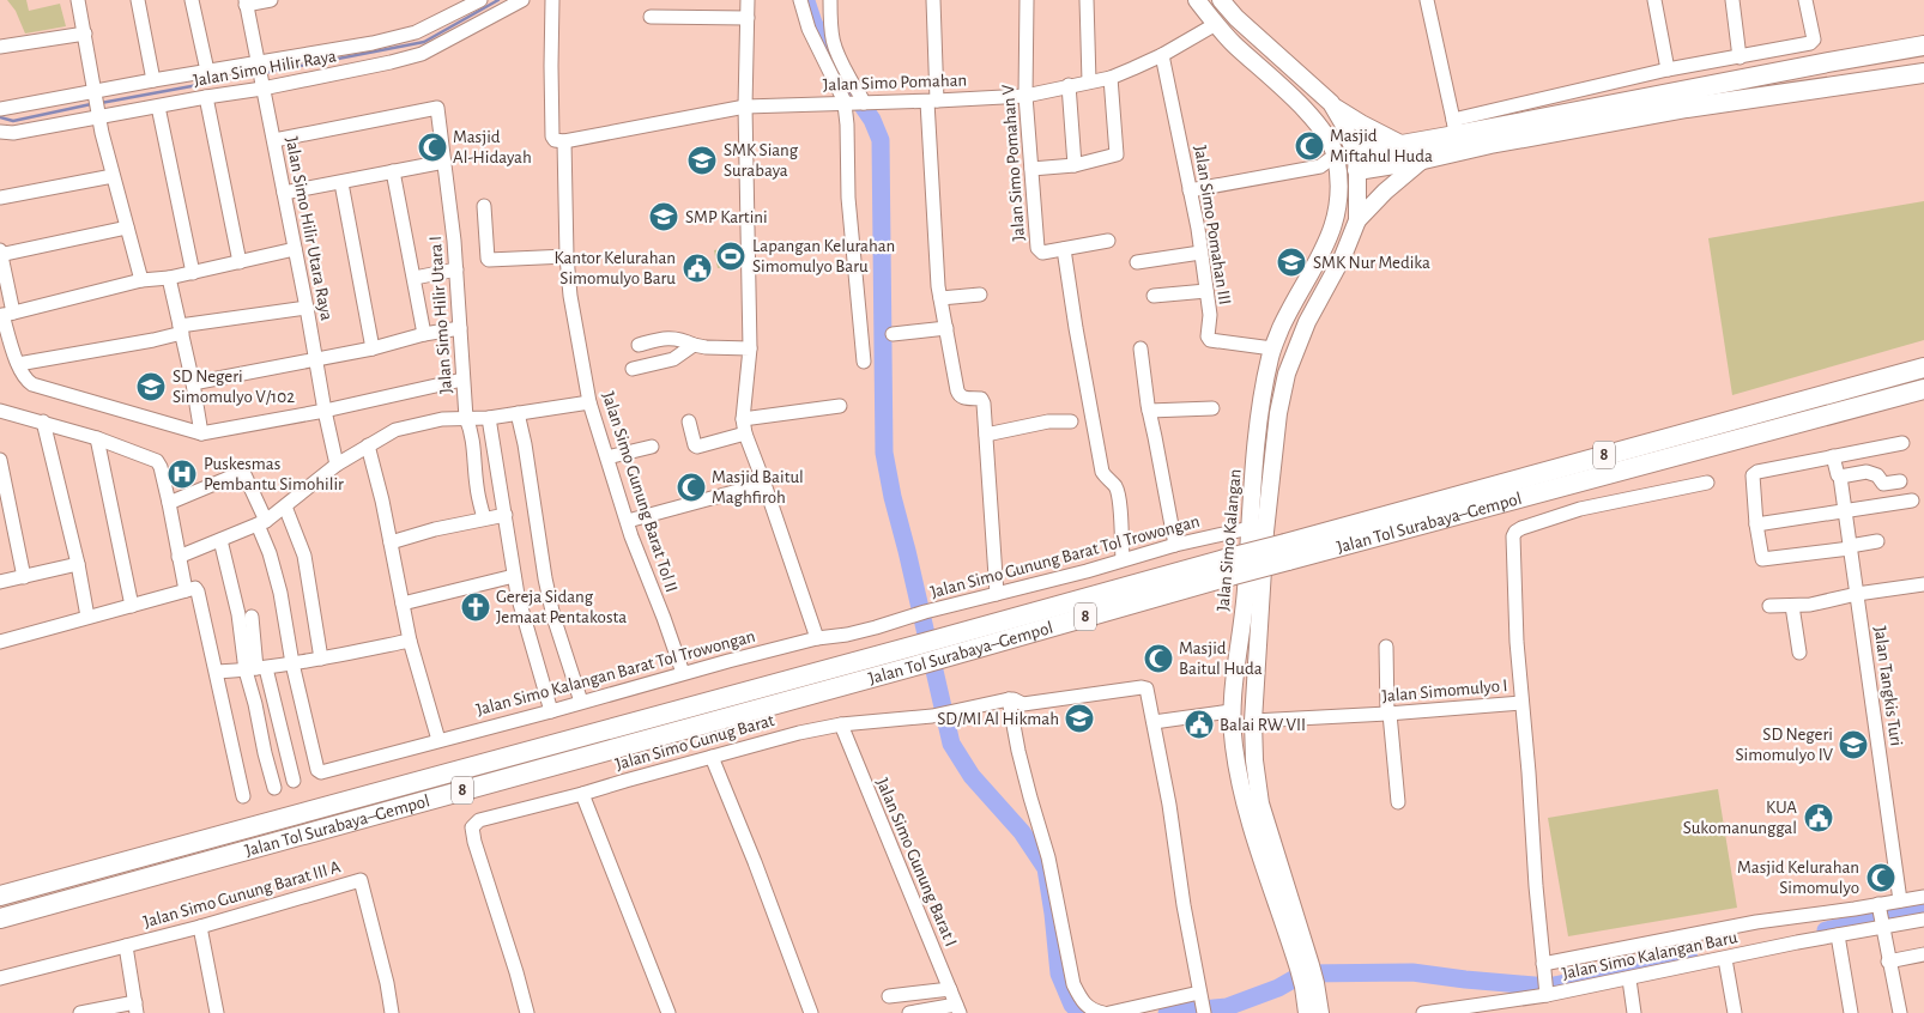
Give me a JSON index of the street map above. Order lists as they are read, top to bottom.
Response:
{
  "streets": {
    "highway": ["8", "Jalan Tol Surabaya–Gempol"],
    "main road": ["Jalan Simo Kalangan"],
    "street": [
      "Jalan Simo Hilir Raya",
      "Jalan Simo Pomahan",
      "Jalan Simo Pomahan V",
      "Jalan Simo Pomahan III",
      "Jalan Simo Hilir Utara Raya",
      "Jalan Simo Hilir Utara I",
      "Jalan Simo Gunung Barat Tol II",
      "Jalan Simo Gunung Barat Tol Trowongan",
      "Jalan Simo Kalangan Barat Tol Trowongan",
      "Jalan Tangkis Turi",
      "Jalan Simomulyo I",
      "Jalan Simo Gunug Barat",
      "Jalan Simo Gunung Barat I",
      "Jalan Simo Gunung Barat III A",
      "Jalan Simo Kalangan Baru"
    ]
  },
  "crossings": [
    ["Jalan Simo Hilir Raya", "Jalan Simo Hilir Utara Raya"],
    ["Jalan Simo Pomahan", "Jalan Simo Pomahan V"],
    ["Jalan Simo Pomahan", "Jalan Simo Pomahan III"],
    ["Jalan Simo Pomahan", "Jalan Simo Gunung Barat Tol II"],
    ["Jalan Simo Pomahan III", "Jalan Simo Kalangan"],
    ["Jalan Simo Hilir Utara Raya", "Jalan Simo Hilir Utara I"],
    ["Jalan Simo Gunung Barat Tol II", "Jalan Simo Kalangan Barat Tol Trowongan"],
    ["Jalan Simo Kalangan", "Jalan Simo Gunung Barat Tol Trowongan"],
    ["Jalan Simo Kalangan", "Jalan Simomulyo I"],
    ["Jalan Simo Gunung Barat Tol Trowongan", "Jalan Simo Kalangan Barat Tol Trowongan"],
    ["Jalan Simomulyo I", "Jalan Simo Kalangan Baru"],
    ["Jalan Simo Gunug Barat", "Jalan Simo Gunung Barat I"]
  ],
  "places": {
    "mosque": [
      "Masjid Miftahul Huda",
      "Masjid Al-Hidayah",
      "Masjid Baitul Maghfiroh",
      "Masjid Baitul Huda",
      "Masjid Kelurahan Simomulyo"
    ],
    "school or university": [
      "SMK Siang Surabaya",
      "SMP Kartini",
      "SMK Nur Medika",
      "SD Negeri Simomulyo V/102",
      "SD/MI Al Hikmah",
      "SD Negeri Simomulyo IV"
    ],
    "sports": ["Lapangan Kelurahan Simomulyo Baru"],
    "public building": ["Kantor Kelurahan Simomulyo Baru", "Balai RW VII", "KUA Sukomanunggal"],
    "hospital": ["Puskesmas Pembantu Simohilir"],
    "church": ["Gereja Sidang Jemaat Pentakosta"]
  }
}
